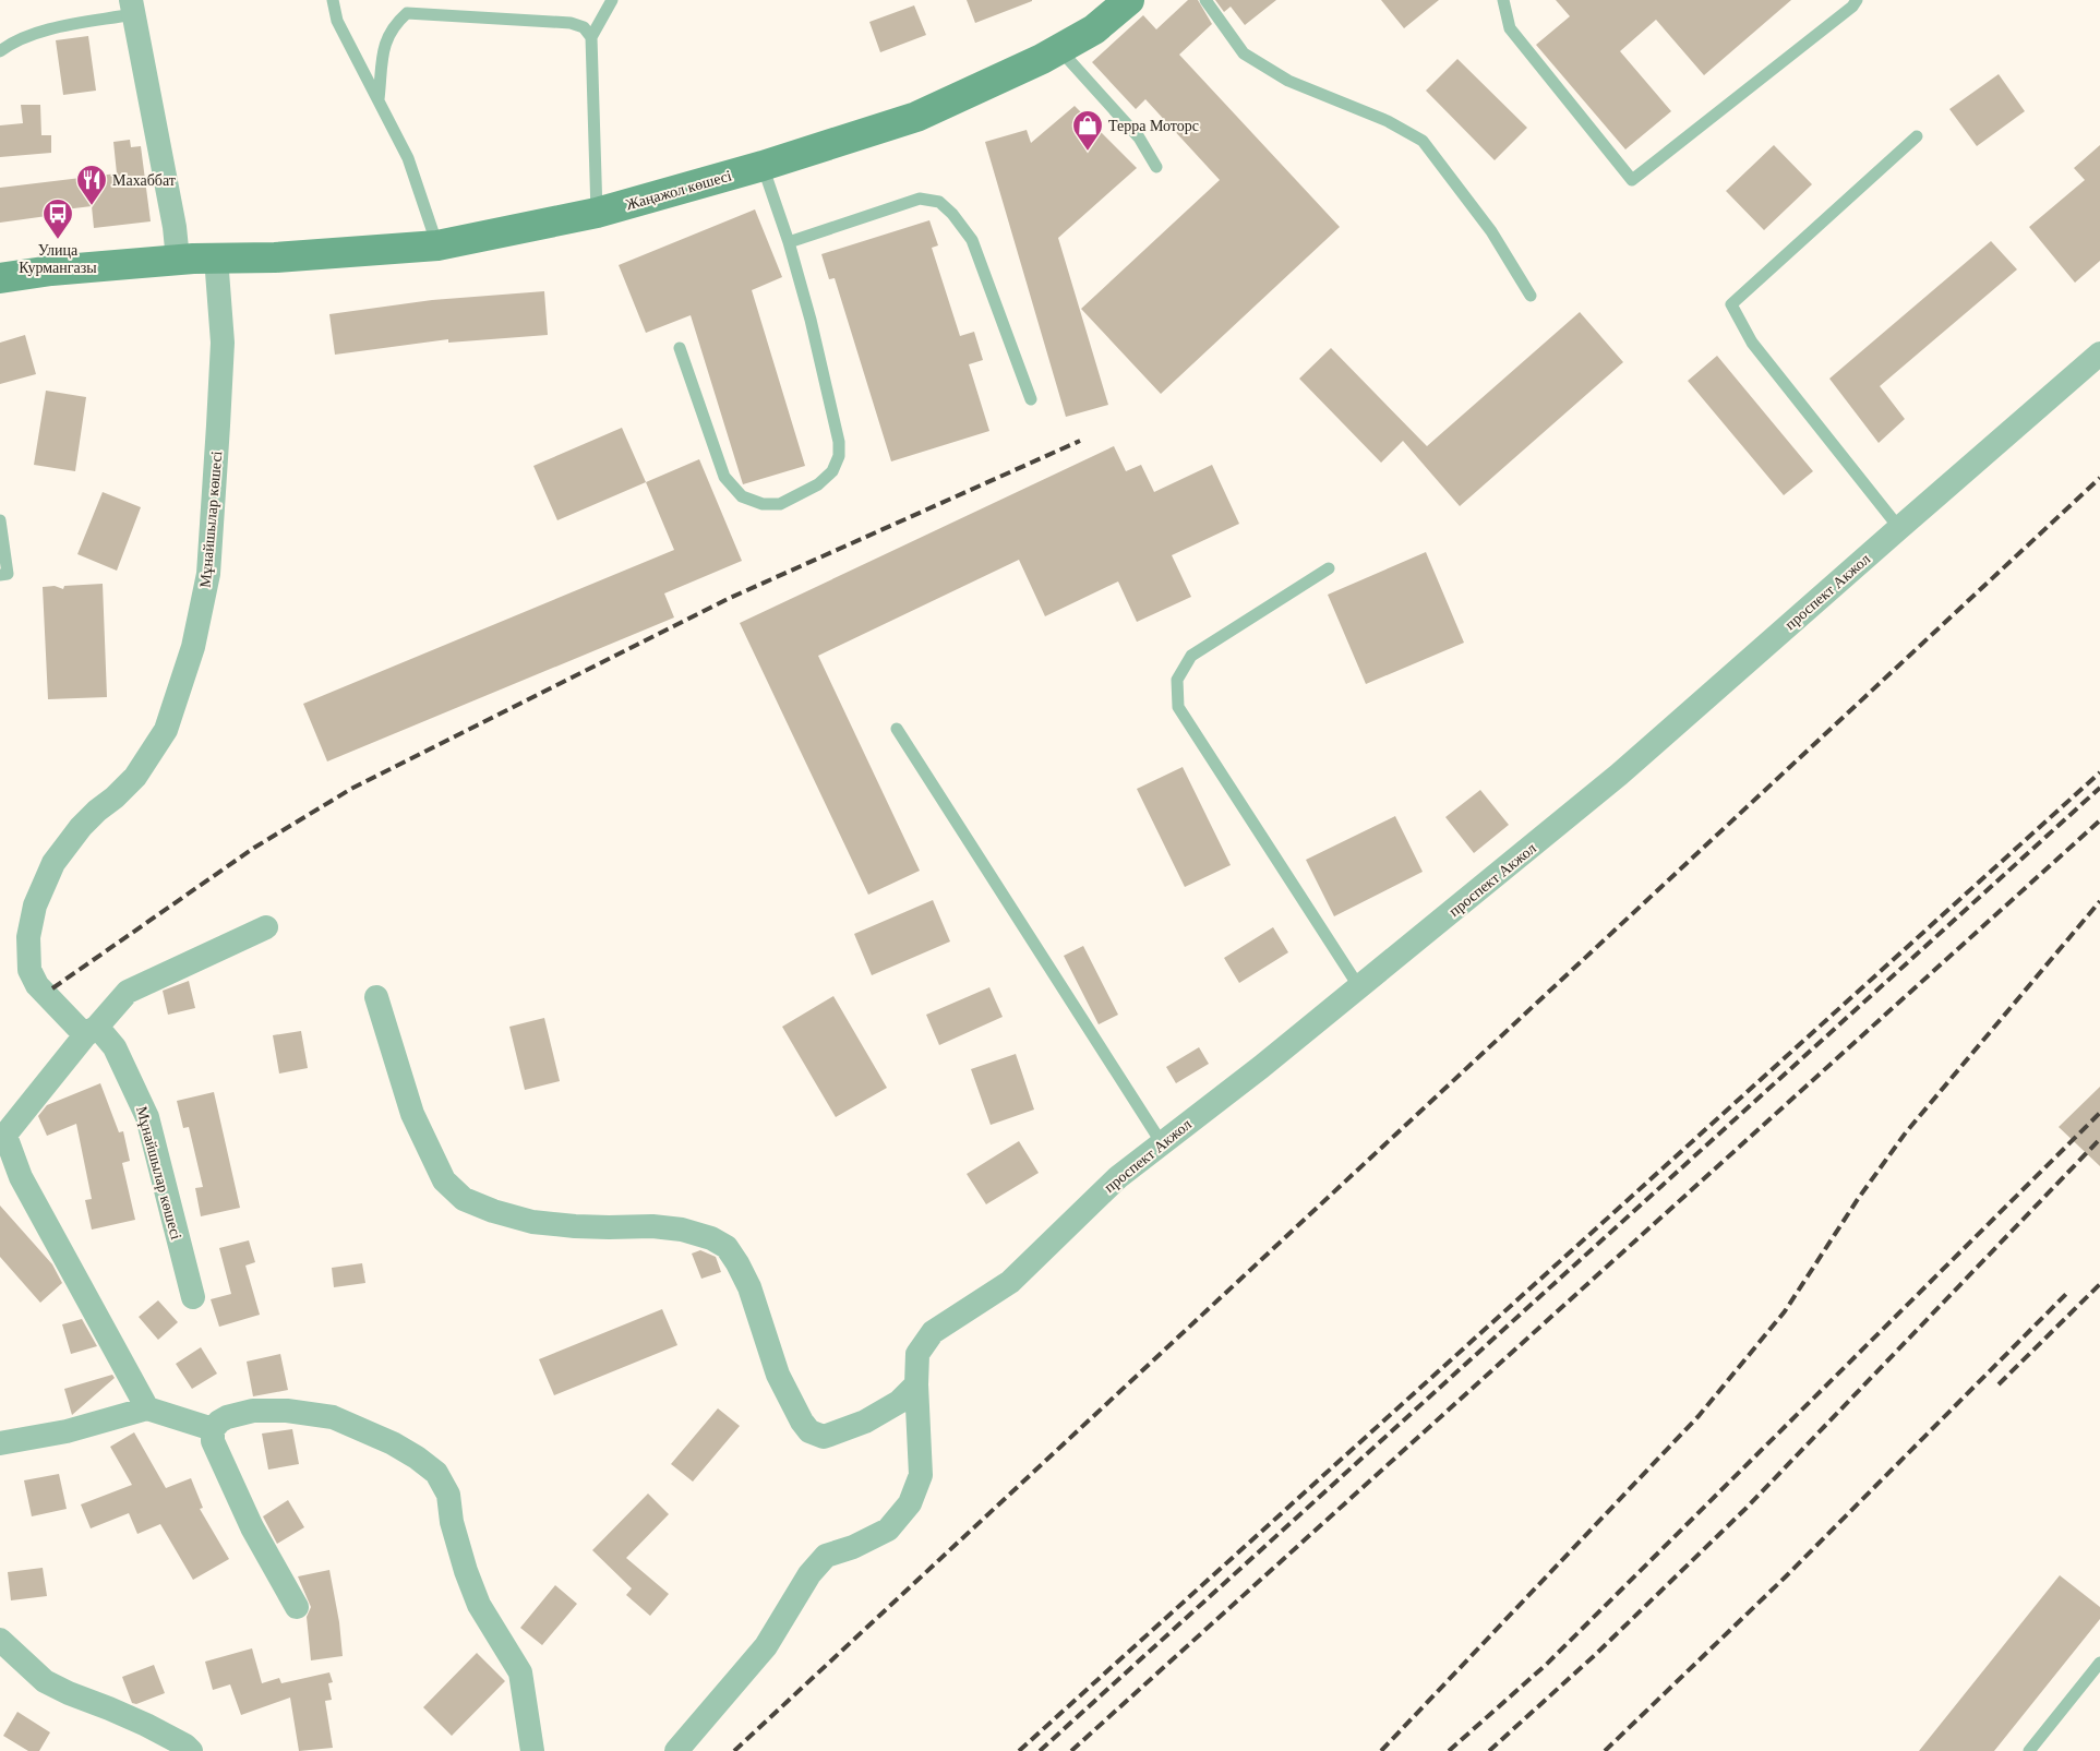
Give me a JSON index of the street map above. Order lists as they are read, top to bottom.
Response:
{
  "streets": {
    "main road": ["Жаңажол көшесі"],
    "street": ["Мұнайшылар көшесі", "проспект Акжол"]
  },
  "crossings": [
    ["Жаңажол көшесі", "Мұнайшылар көшесі"]
  ],
  "places": {
    "shop": ["Терра Моторс"],
    "restaurant": ["Махаббат"],
    "bus stop": ["Улица Курмангазы"]
  }
}
